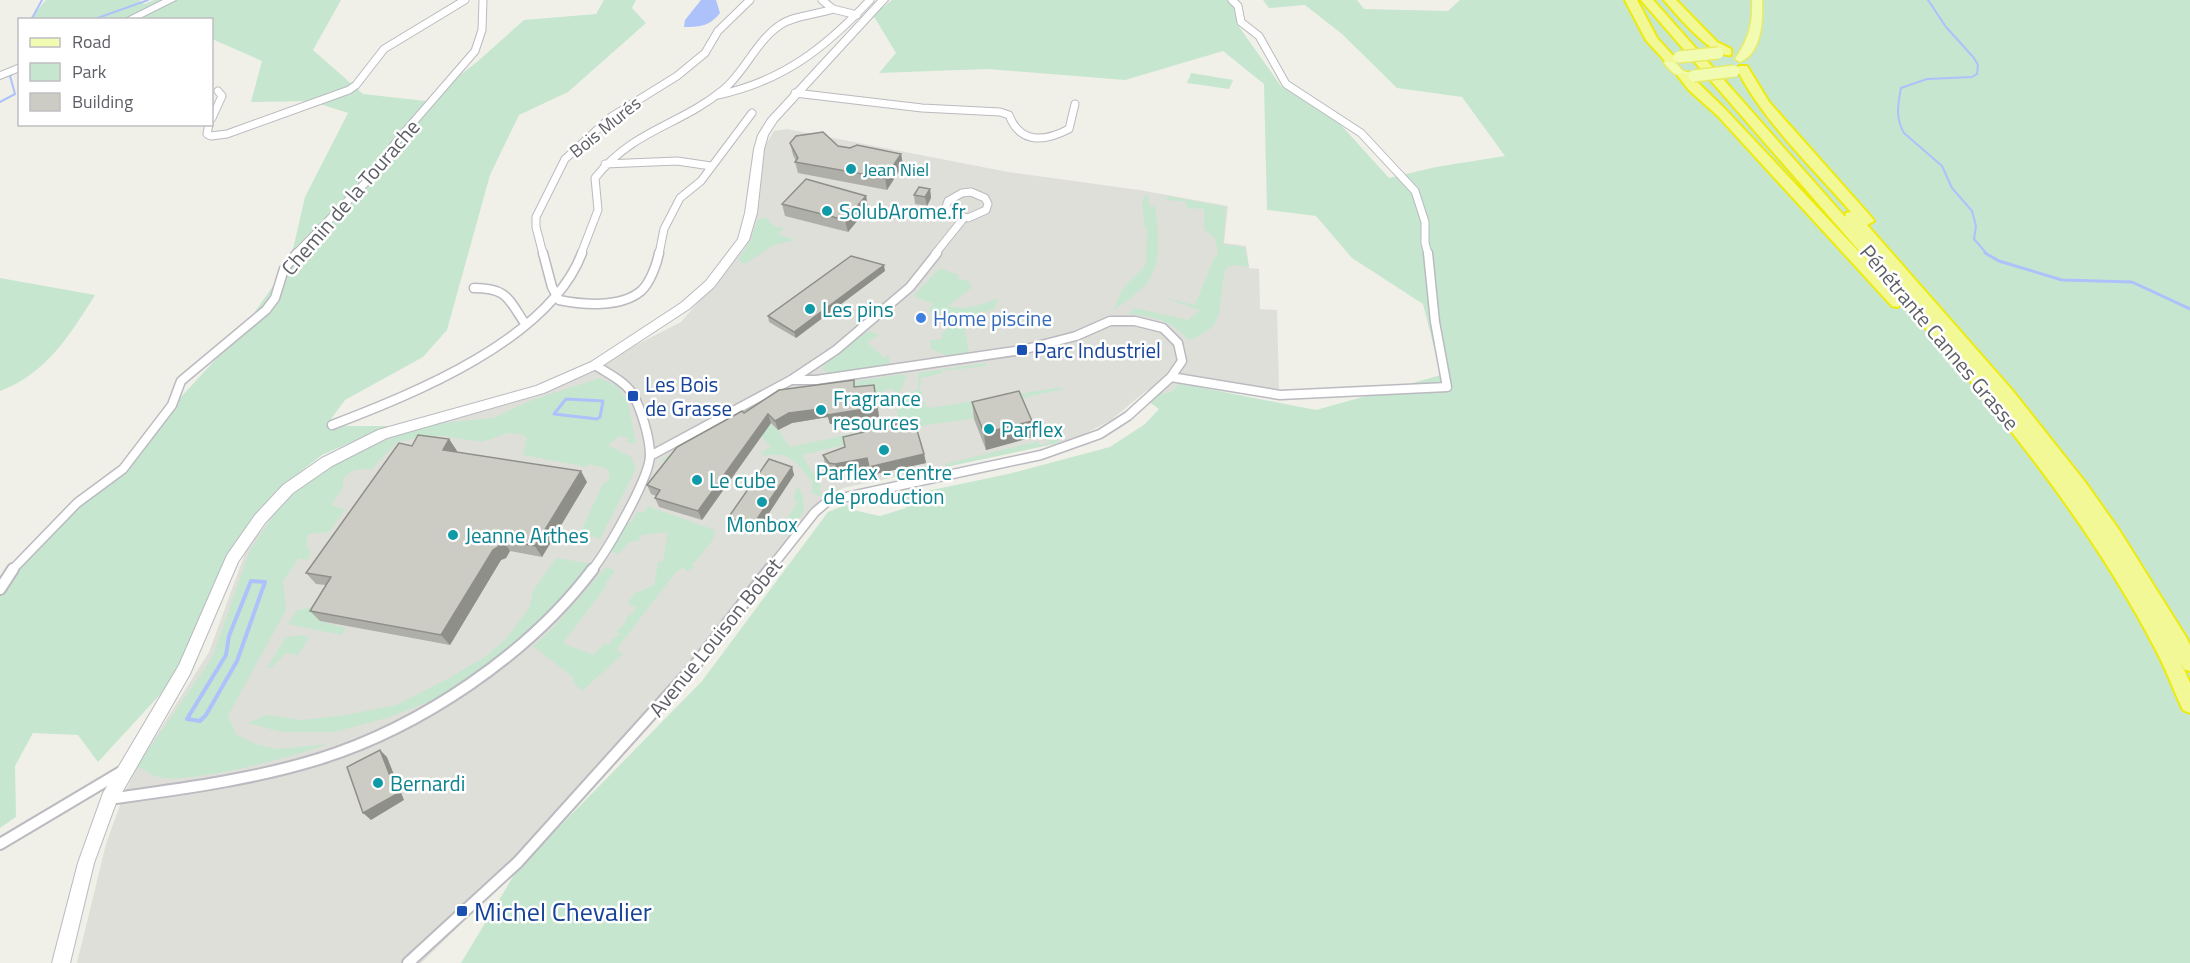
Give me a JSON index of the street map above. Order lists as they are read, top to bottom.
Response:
{
  "streets": {
    "highway": ["Pénétrante Cannes Grasse"],
    "street": ["Bois Murés", "Chemin de la Tourache", "Avenue Louison Bobet"]
  },
  "places": {
    "other": [
      "Jean Niel",
      "SolubArome.fr",
      "Les pins",
      "Home piscine",
      "Fragrance resources",
      "Parflex",
      "Parflex - centre de production",
      "Le cube",
      "Monbox",
      "Jeanne Arthes",
      "Bernardi"
    ],
    "transit": ["Parc Industriel", "Les Bois de Grasse", "Michel Chevalier"]
  },
  "legend": ["Road", "Park", "Building"]
}
